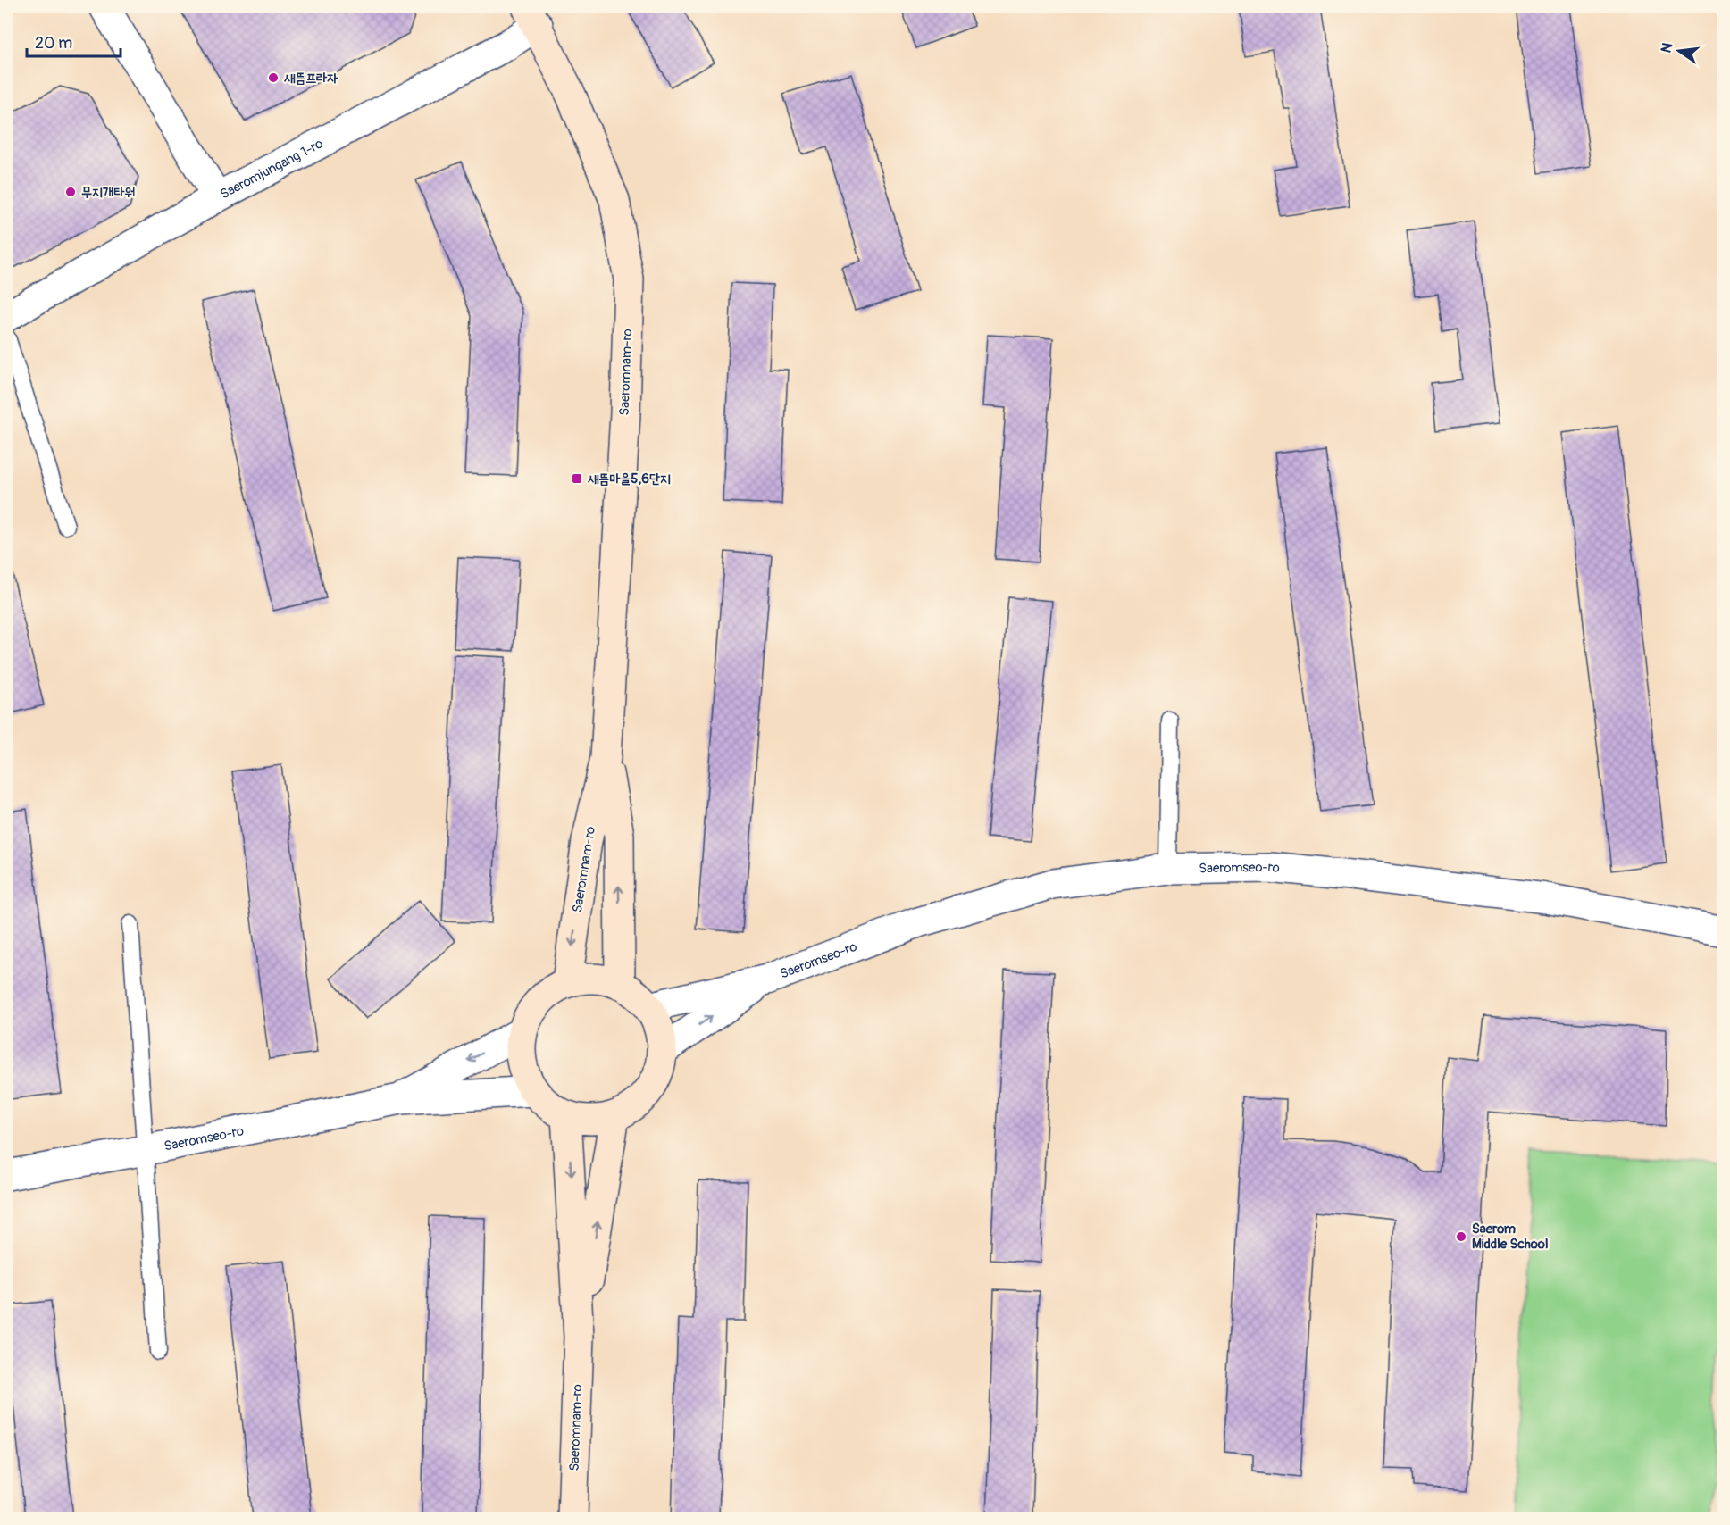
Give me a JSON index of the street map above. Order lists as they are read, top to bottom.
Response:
{
  "streets": {
    "street": ["Saeromjungang 1-ro", "Saeromnam-ro", "Saeromseo-ro"]
  },
  "crossings": [
    ["Saeromjungang 1-ro", "Saeromnam-ro"]
  ],
  "places": {
    "other": ["새뜸프라자", "무지개타워", "Saerom Middle School"],
    "transit": ["새뜸마을5,6단지"]
  },
  "scale_bar": "20 m",
  "north": "left"
}
